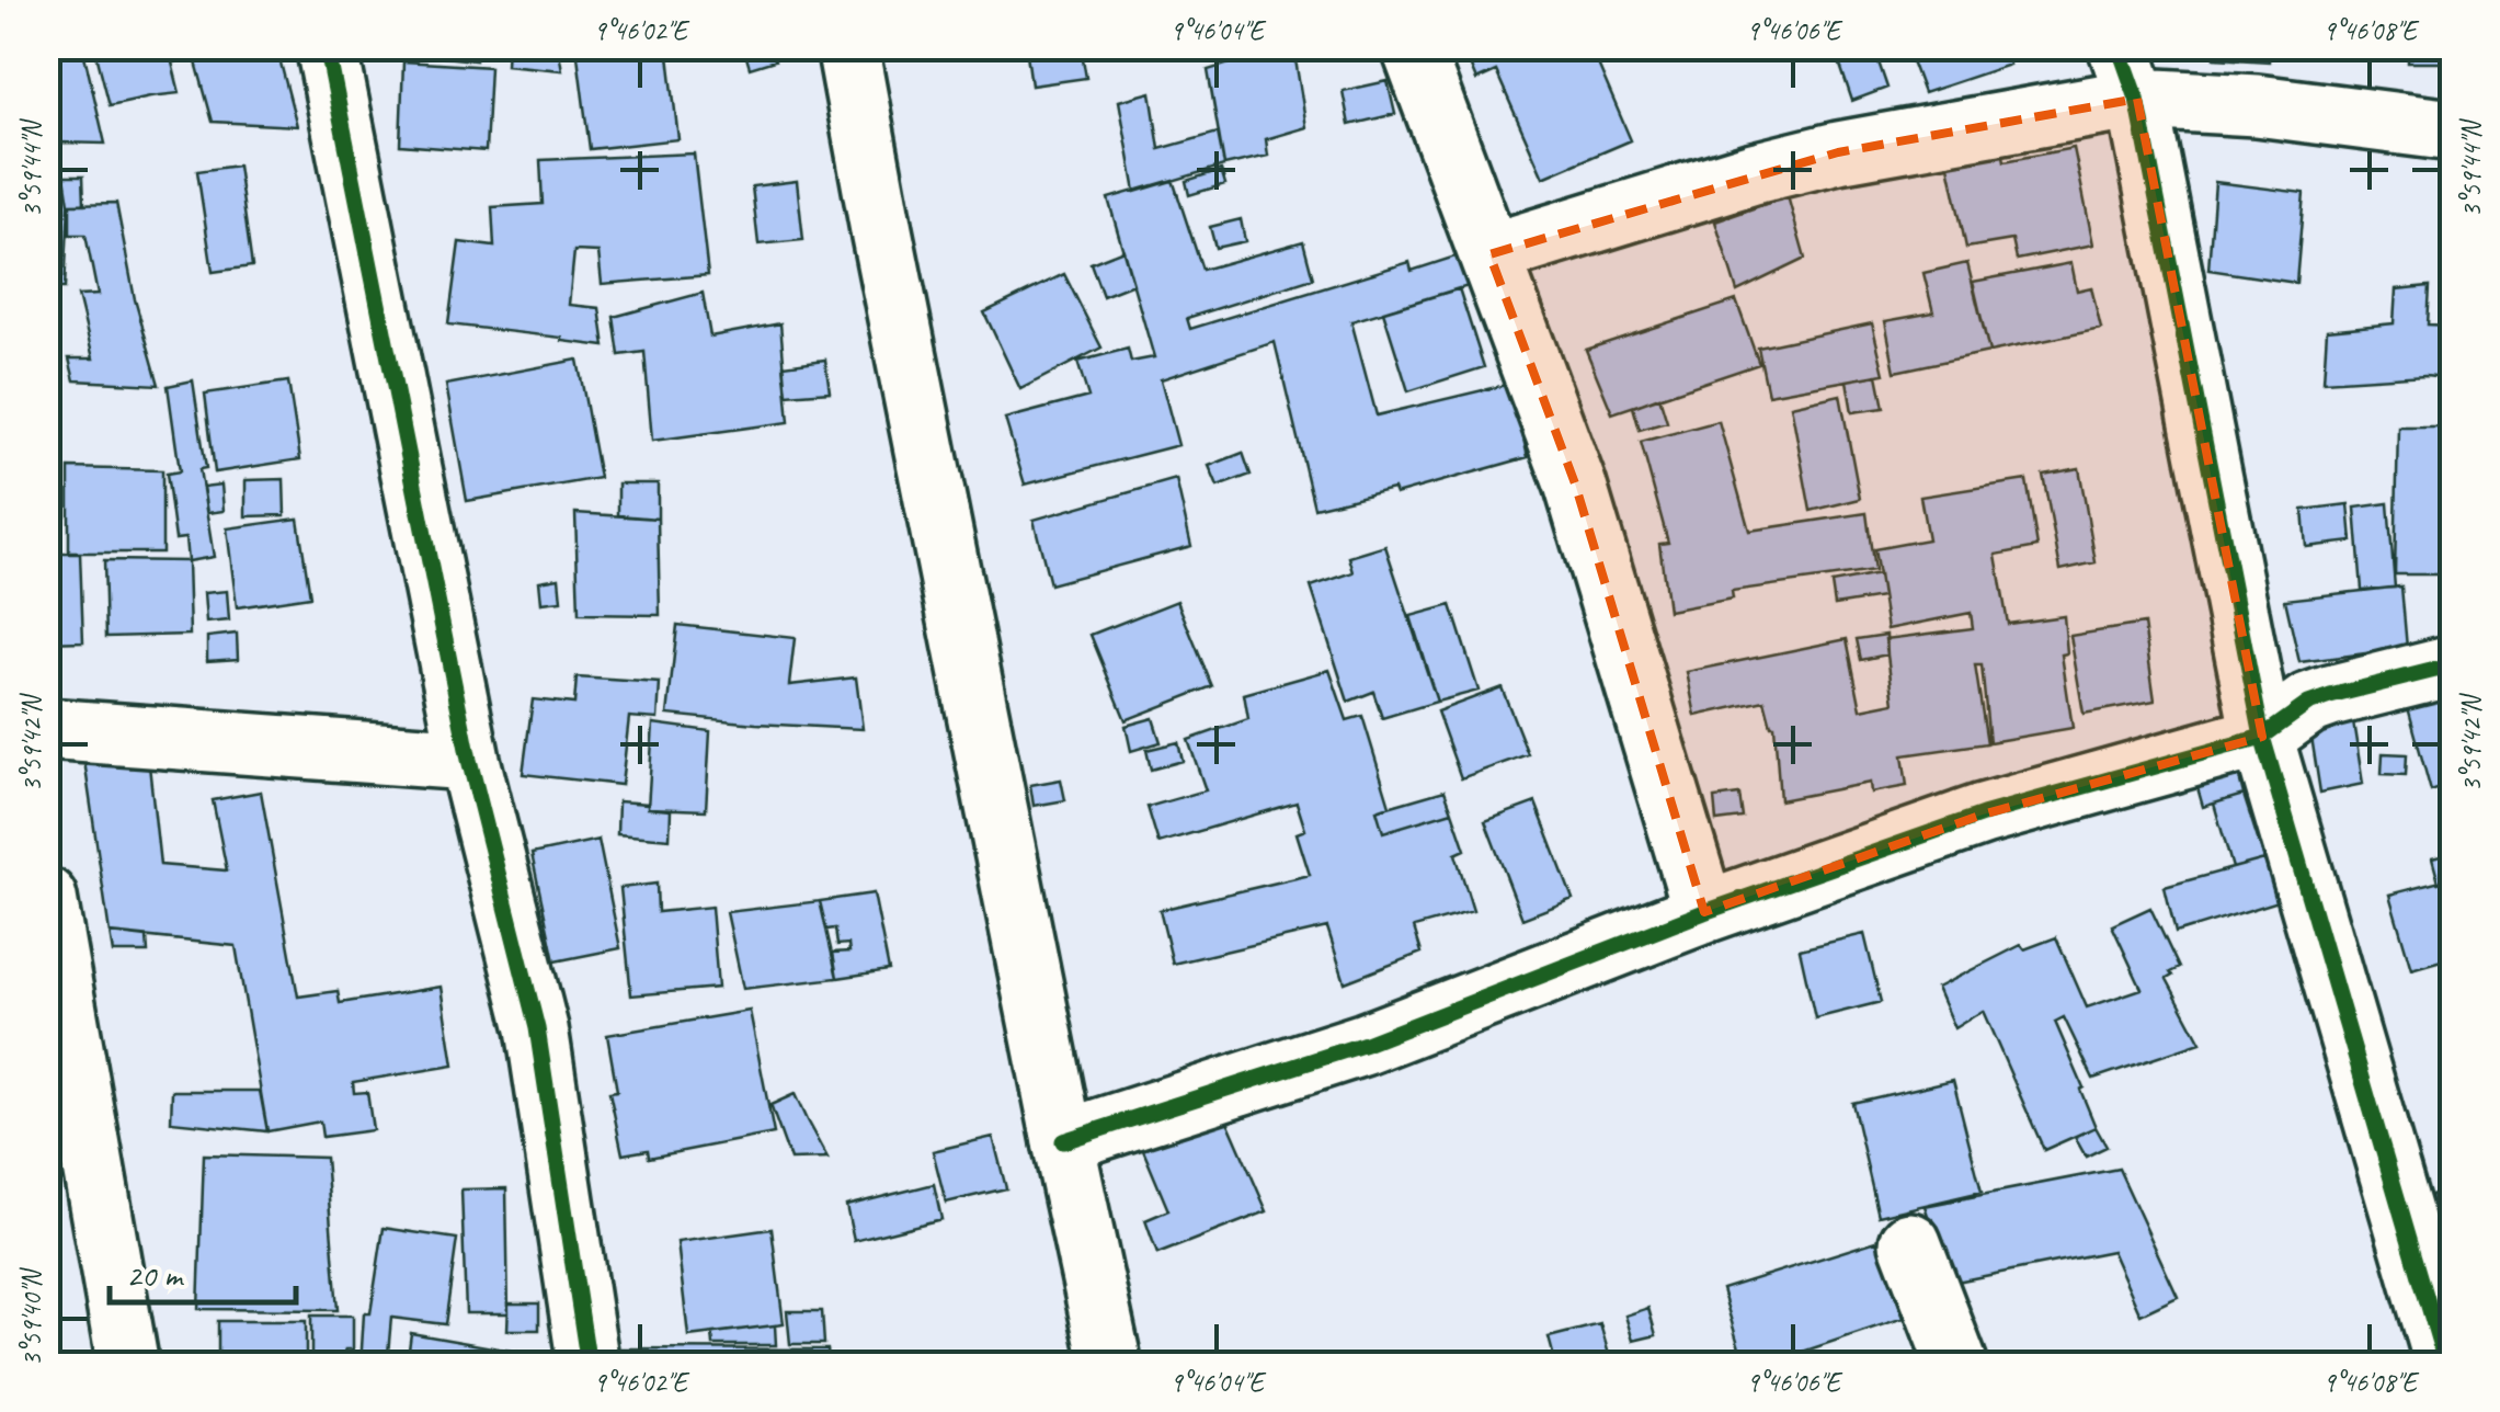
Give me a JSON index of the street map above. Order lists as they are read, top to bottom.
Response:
{
  "scale_bar": "20 m",
  "coordinates": [
    "9°46'02\"E",
    "9°46'04\"E",
    "9°46'06\"E",
    "9°46'08\"E",
    "3°59'44\"N",
    "3°59'42\"N",
    "3°59'40\"N"
  ]
}
